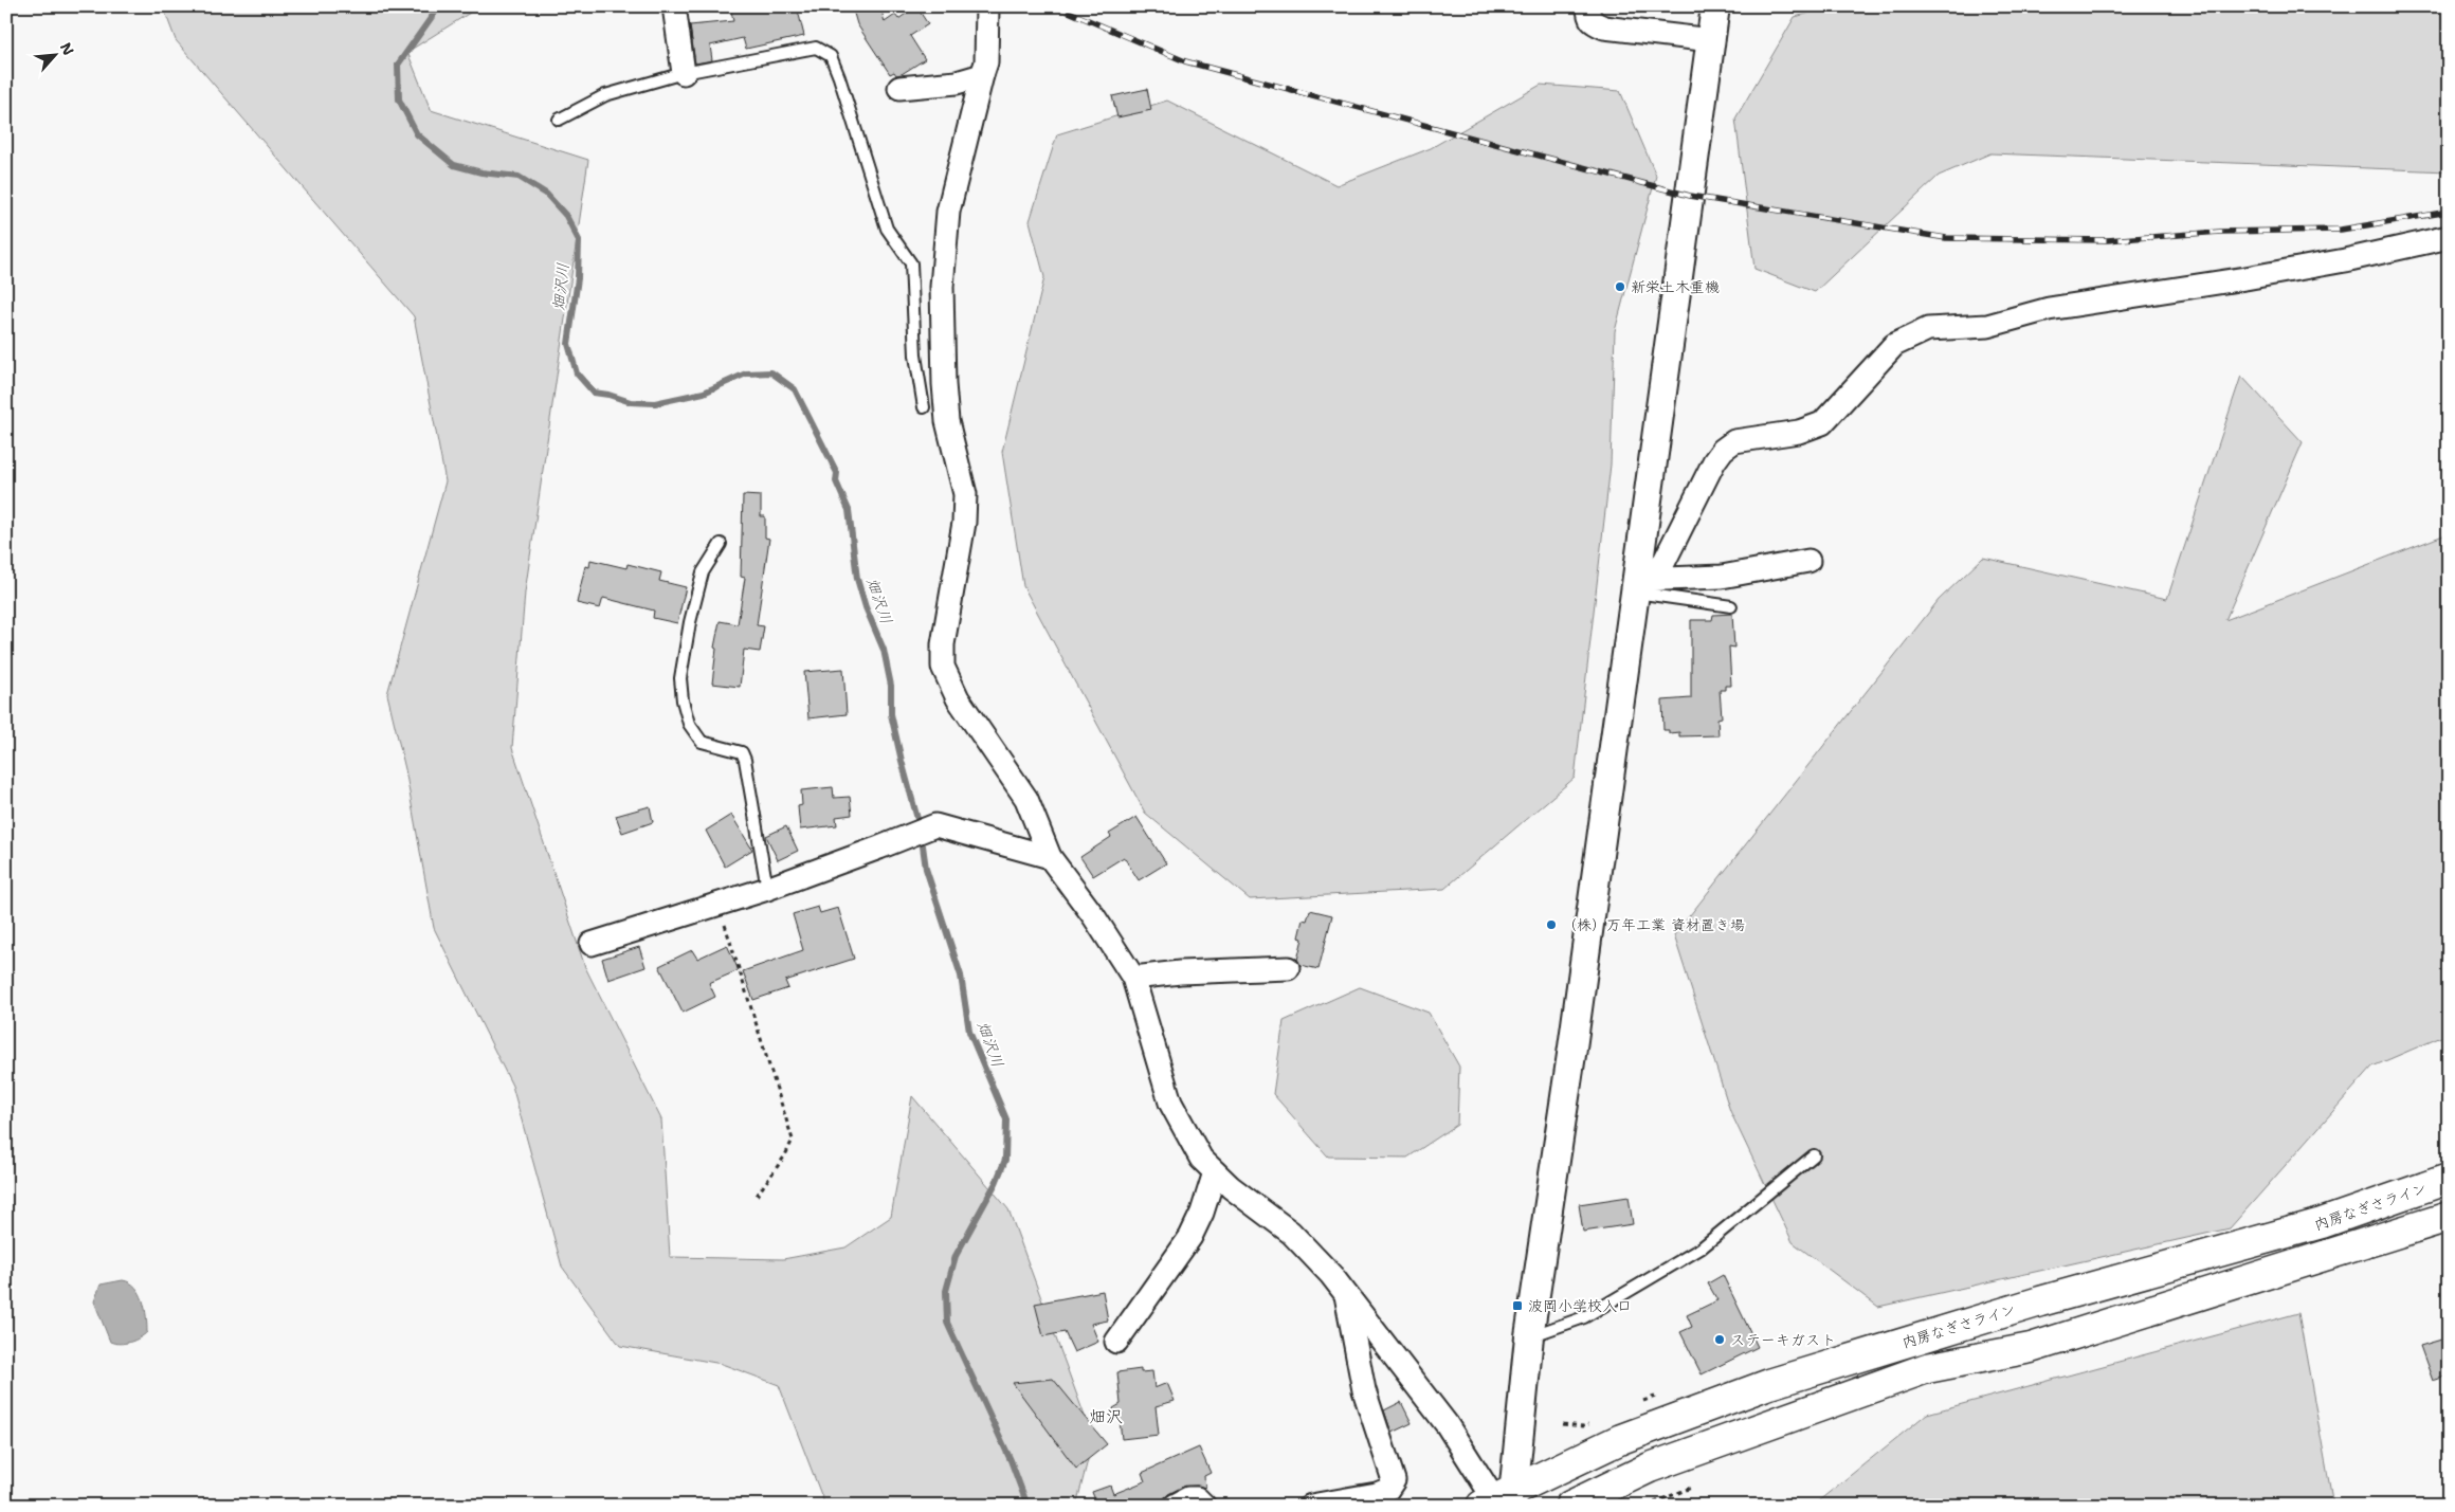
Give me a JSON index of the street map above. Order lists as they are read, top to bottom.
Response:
{
  "streets": {
    "highway": ["内房なぎさライン"]
  },
  "districts": ["畑沢"],
  "water": ["畑沢川"],
  "places": {
    "other": ["新栄土木重機", "（株）万年工業 資材置き場", "ステーキガスト"],
    "transit": ["波岡小学校入口"]
  },
  "north": "top right"
}
